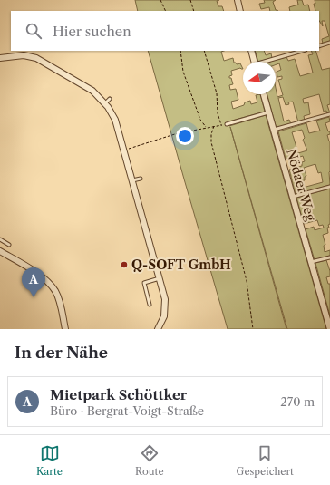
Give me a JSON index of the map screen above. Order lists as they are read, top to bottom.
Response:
{
  "streets": {
    "street": ["Nödaer Weg"]
  },
  "places": ["Q-SOFT GmbH"],
  "north": "left",
  "page": {
    "search": "Hier suchen",
    "pins": "A",
    "heading": "In der Nähe",
    "list": [
      {
        "mark": "A",
        "name": "Mietpark Schöttker",
        "note": "Büro · Bergrat-Voigt-Straße",
        "value": "270 m"
      }
    ],
    "nav": ["Karte", "Route", "Gespeichert"]
  }
}
